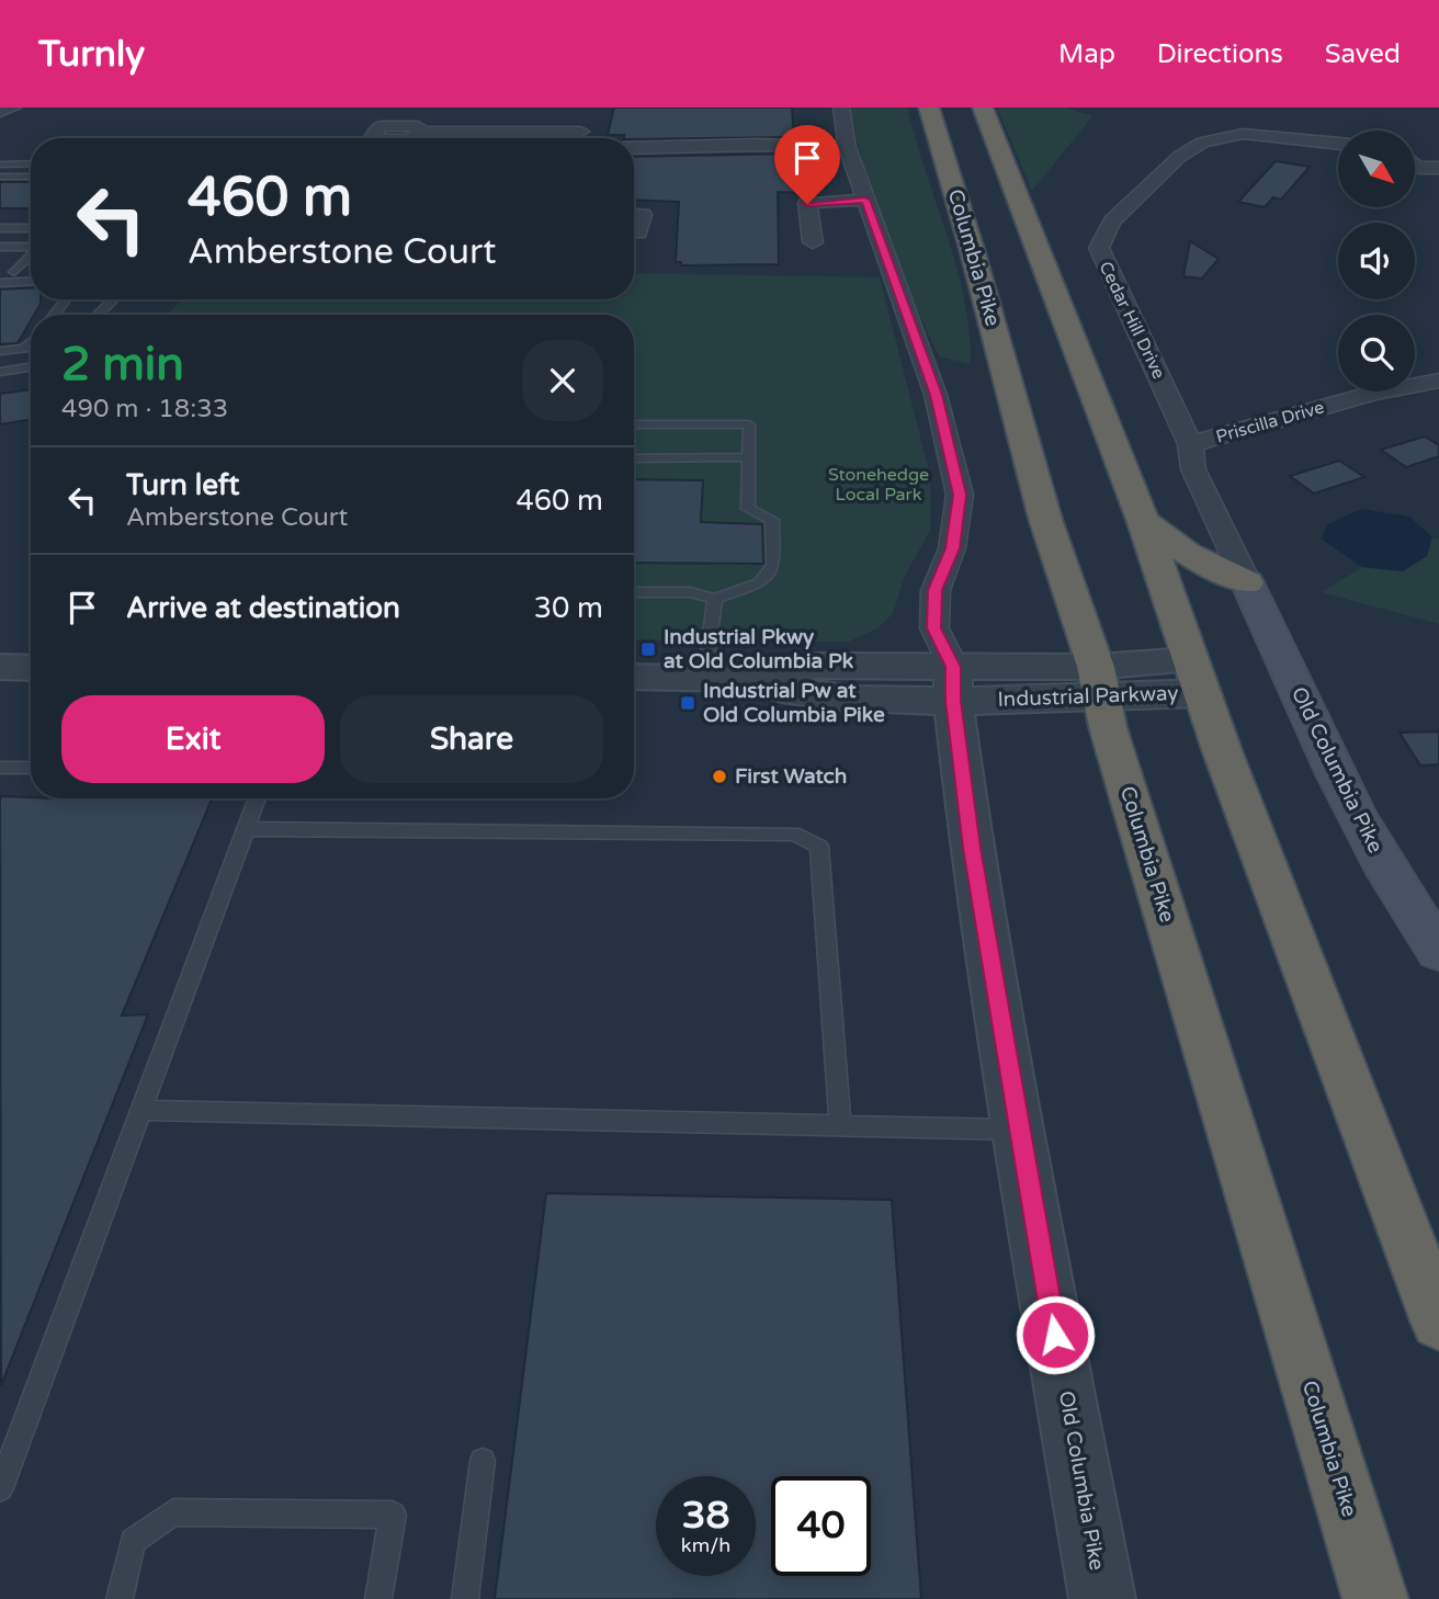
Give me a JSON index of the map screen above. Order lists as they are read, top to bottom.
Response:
{
  "streets": {
    "highway": ["Columbia Pike"],
    "main road": ["Old Columbia Pike"],
    "street": ["Cedar Hill Drive", "Priscilla Drive", "Industrial Parkway"]
  },
  "crossings": [
    ["Columbia Pike", "Industrial Parkway"],
    ["Cedar Hill Drive", "Priscilla Drive"],
    ["Cedar Hill Drive", "Old Columbia Pike"],
    ["Industrial Parkway", "Old Columbia Pike"]
  ],
  "parks": ["Stonehedge Local Park"],
  "places": {
    "transit": ["Industrial Pkwy at Old Columbia Pk", "Industrial Pw at Old Columbia Pike"],
    "other": ["First Watch"]
  },
  "north": "bottom right",
  "page": {
    "header": "Turnly",
    "nav": ["Map", "Directions", "Saved"],
    "turn": ["460 m", "Amberstone Court"],
    "heading": ["2 min", "490 m · 18:33"],
    "list": [
      {
        "name": "Turn left",
        "note": "Amberstone Court",
        "value": "460 m"
      },
      {
        "name": "Arrive at destination",
        "value": "30 m"
      }
    ],
    "buttons": ["Exit", "Share"],
    "speed": "38 km/h",
    "limit": "40"
  }
}
